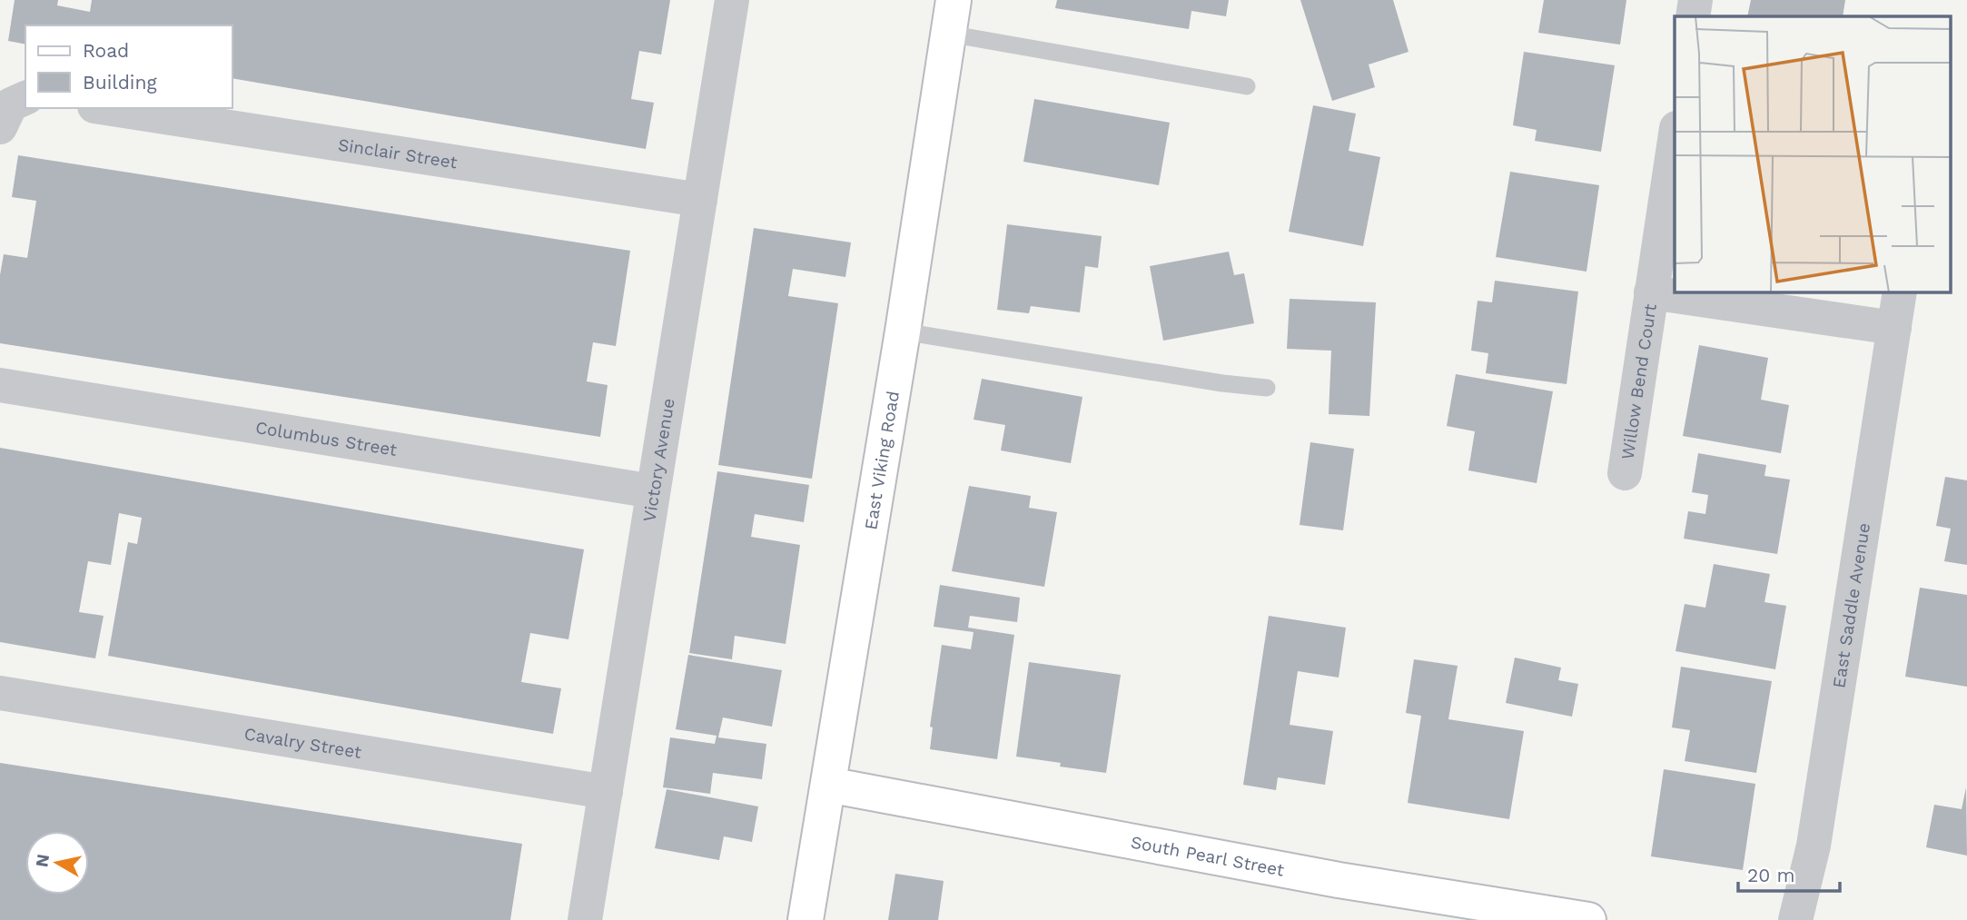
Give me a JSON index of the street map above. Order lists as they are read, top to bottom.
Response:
{
  "streets": {
    "street": [
      "Sinclair Street",
      "Willow Bend Court",
      "Columbus Street",
      "Victory Avenue",
      "East Viking Road",
      "East Saddle Avenue",
      "Cavalry Street",
      "South Pearl Street"
    ]
  },
  "crossings": [
    ["Sinclair Street", "Victory Avenue"],
    ["Willow Bend Court", "East Saddle Avenue"],
    ["Columbus Street", "Victory Avenue"],
    ["Victory Avenue", "Cavalry Street"],
    ["East Viking Road", "South Pearl Street"]
  ],
  "legend": ["Road", "Building"],
  "scale_bar": "20 m",
  "north": "left"
}
